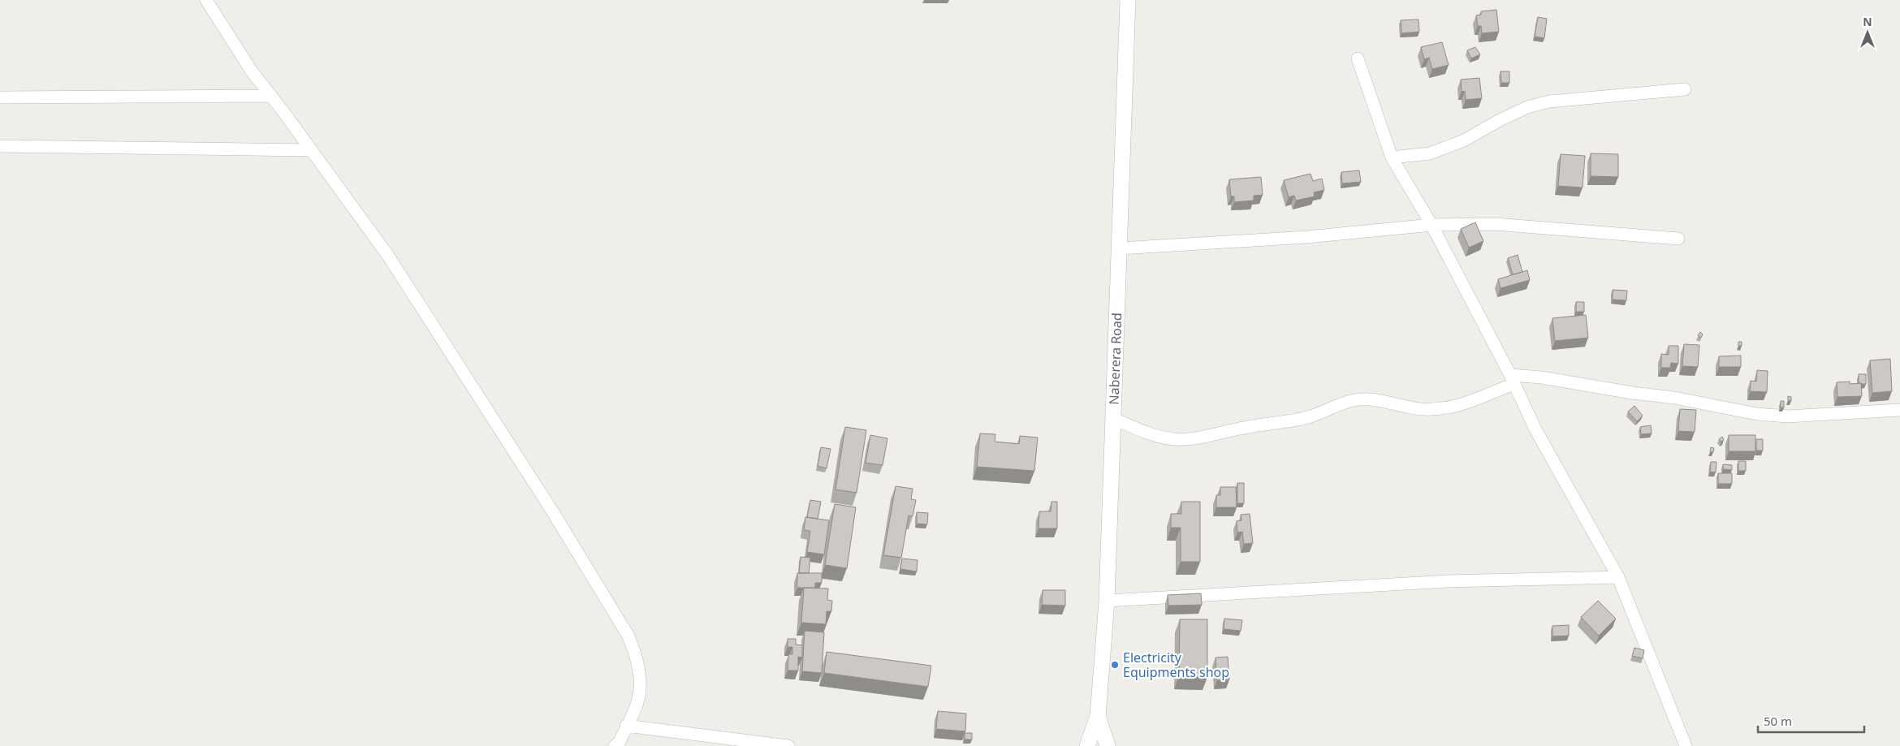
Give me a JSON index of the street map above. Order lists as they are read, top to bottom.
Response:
{
  "streets": {
    "street": ["Naberera Road"]
  },
  "places": ["Electricity Equipments shop"],
  "scale_bar": "50 m",
  "north": "top"
}
